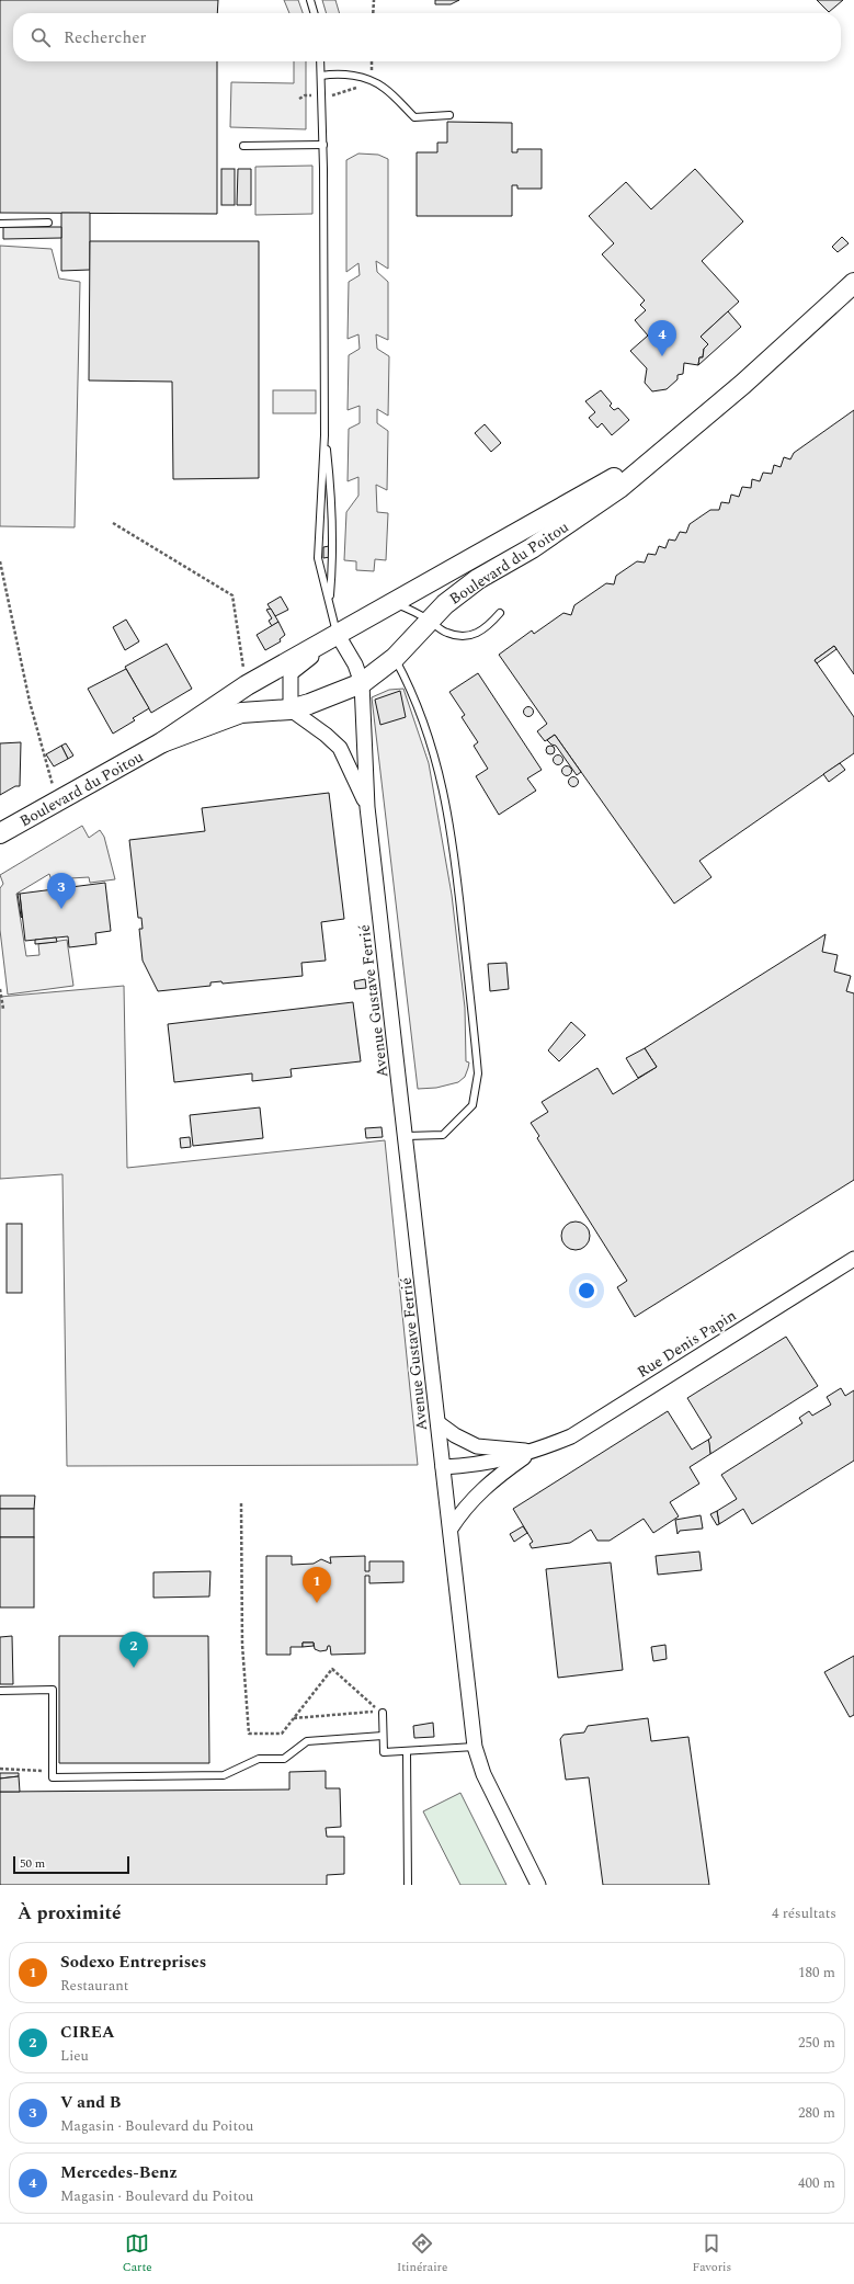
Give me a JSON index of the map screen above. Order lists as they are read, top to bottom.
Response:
{
  "streets": {
    "main road": ["Boulevard du Poitou"],
    "street": ["Avenue Gustave Ferrié", "Rue Denis Papin"]
  },
  "crossings": [
    ["Boulevard du Poitou", "Avenue Gustave Ferrié"],
    ["Avenue Gustave Ferrié", "Rue Denis Papin"]
  ],
  "scale_bar": "50 m",
  "page": {
    "search": "Rechercher",
    "pins": [
      "4",
      "3",
      "1",
      "2"
    ],
    "scale": "50 m",
    "heading": ["À proximité", "4 résultats"],
    "list": [
      {
        "mark": "1",
        "name": "Sodexo Entreprises",
        "note": "Restaurant",
        "value": "180 m"
      },
      {
        "mark": "2",
        "name": "CIREA",
        "note": "Lieu",
        "value": "250 m"
      },
      {
        "mark": "3",
        "name": "V and B",
        "note": "Magasin · Boulevard du Poitou",
        "value": "280 m"
      },
      {
        "mark": "4",
        "name": "Mercedes-Benz",
        "note": "Magasin · Boulevard du Poitou",
        "value": "400 m"
      }
    ],
    "nav": ["Carte", "Itinéraire", "Favoris"]
  }
}
